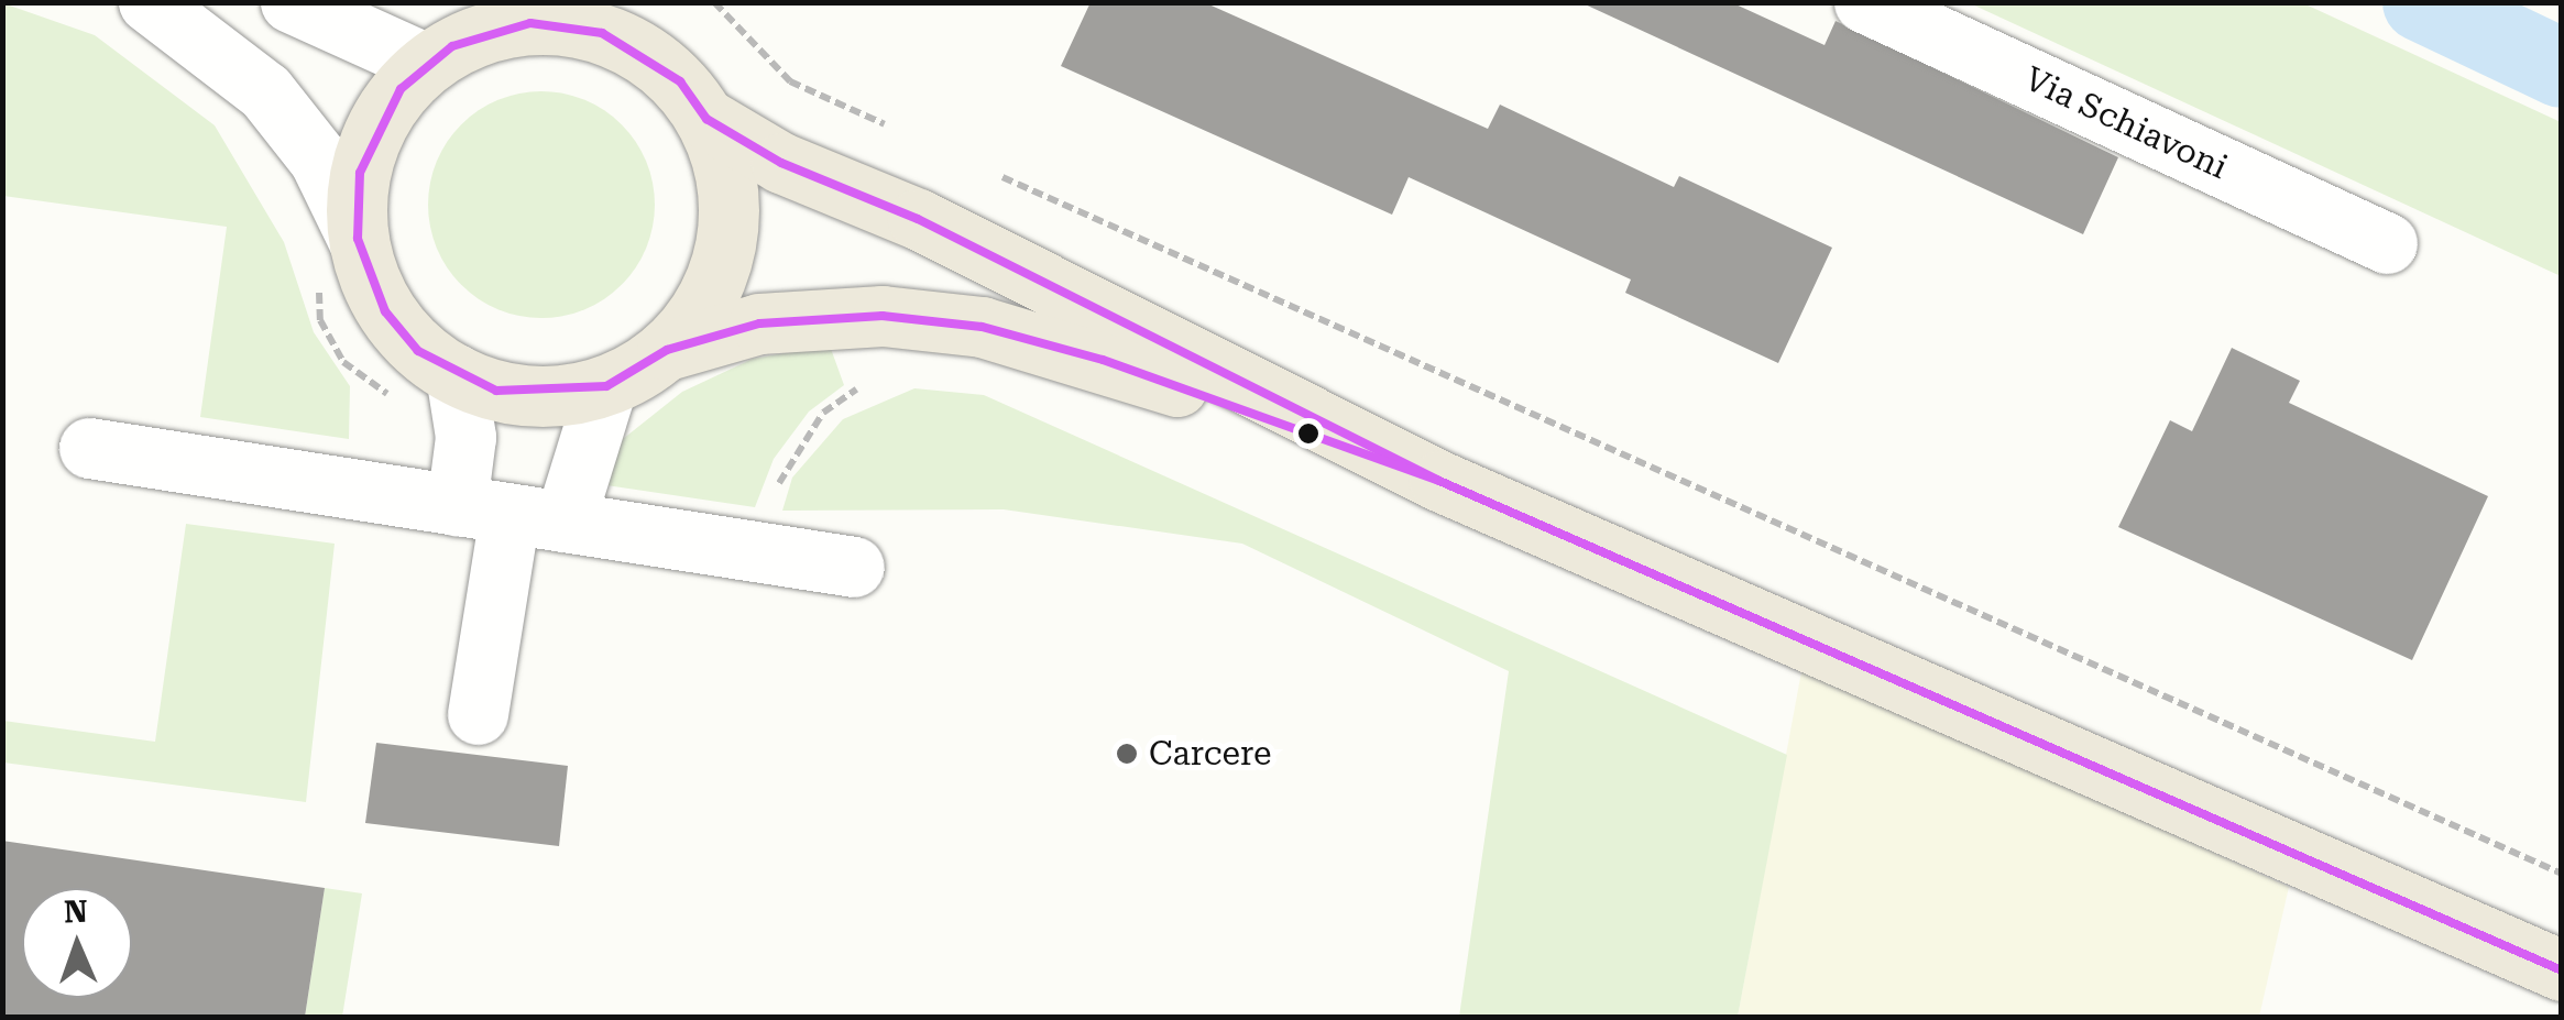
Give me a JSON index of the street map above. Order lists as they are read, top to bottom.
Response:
{
  "streets": {
    "street": ["Via Schiavoni"]
  },
  "places": ["Carcere"],
  "north": "top"
}
